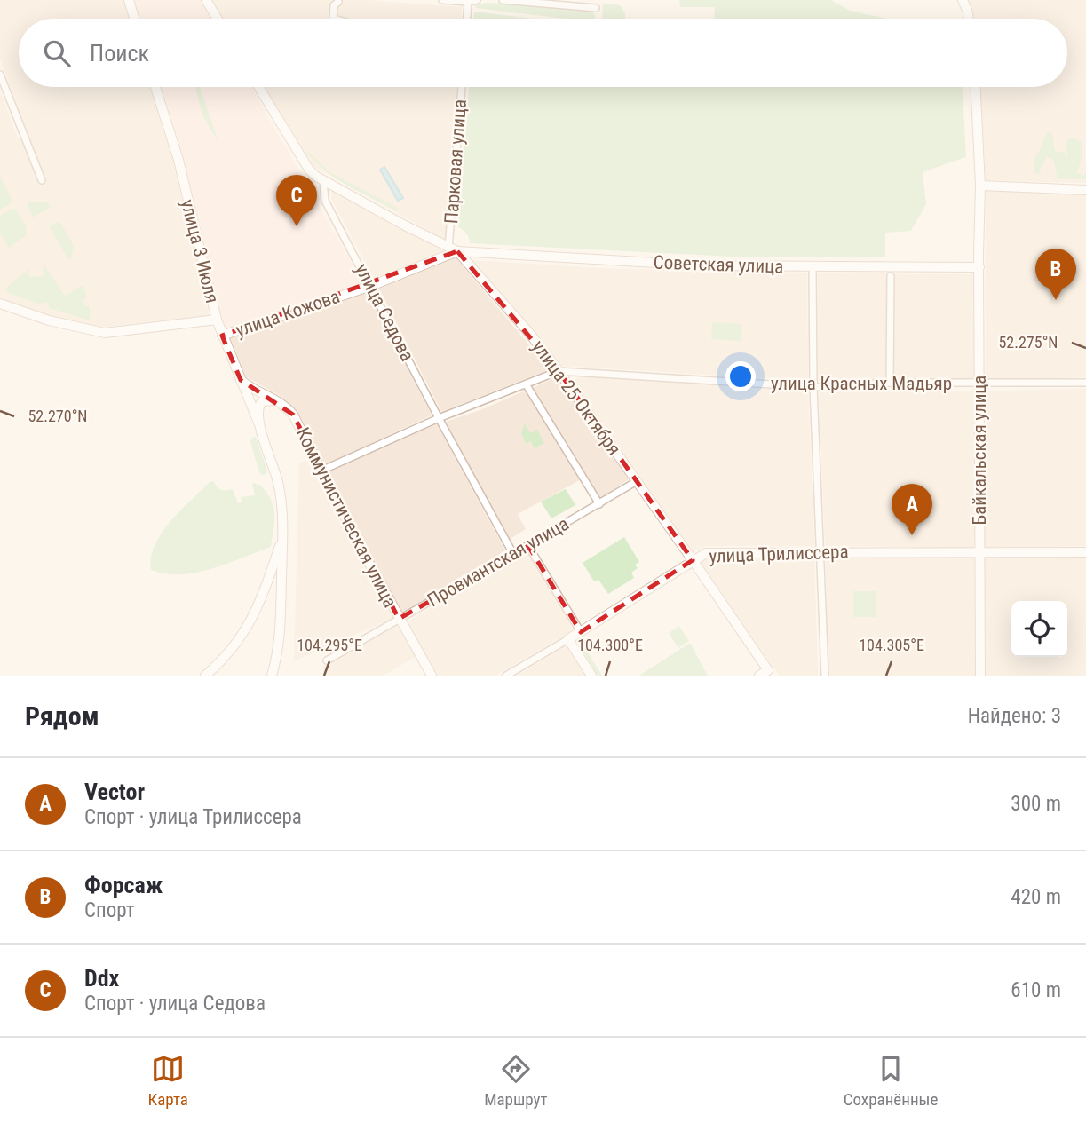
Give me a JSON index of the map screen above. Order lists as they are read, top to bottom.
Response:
{
  "streets": {
    "main road": [
      "улица 3 Июля",
      "Советская улица",
      "улица Седова",
      "улица Кожова",
      "улица 25 Октября",
      "Байкальская улица",
      "Коммунистическая улица",
      "улица Трилиссера"
    ],
    "street": ["Парковая улица", "улица Красных Мадьяр", "Провиантская улица"]
  },
  "crossings": [
    ["Парковая улица", "Советская улица"],
    ["Парковая улица", "улица Кожова"],
    ["Парковая улица", "улица 25 Октября"],
    ["улица 3 Июля", "улица Кожова"],
    ["улица 3 Июля", "Коммунистическая улица"],
    ["Советская улица", "улица Кожова"],
    ["Советская улица", "улица 25 Октября"],
    ["Советская улица", "Байкальская улица"],
    ["улица Седова", "улица Кожова"],
    ["улица Седова", "улица Красных Мадьяр"],
    ["улица Седова", "улица 25 Октября"],
    ["улица Седова", "Провиантская улица"],
    ["улица Кожова", "улица 25 Октября"],
    ["улица Красных Мадьяр", "улица 25 Октября"],
    ["улица Красных Мадьяр", "Байкальская улица"],
    ["улица Красных Мадьяр", "Коммунистическая улица"],
    ["улица 25 Октября", "улица Трилиссера"],
    ["улица 25 Октября", "Провиантская улица"],
    ["Байкальская улица", "улица Трилиссера"],
    ["Коммунистическая улица", "Провиантская улица"]
  ],
  "page": {
    "search": "Поиск",
    "pins": ["C", "B", "A"],
    "heading": ["Рядом", "Найдено: 3"],
    "list": [
      {
        "mark": "A",
        "name": "Vector",
        "note": "Спорт · улица Трилиссера",
        "value": "300 m"
      },
      {
        "mark": "B",
        "name": "Форсаж",
        "note": "Спорт",
        "value": "420 m"
      },
      {
        "mark": "C",
        "name": "Ddx",
        "note": "Спорт · улица Седова",
        "value": "610 m"
      }
    ],
    "nav": ["Карта", "Маршрут", "Сохранённые"]
  },
  "coordinates": [
    "52.275°N",
    "52.270°N",
    "104.295°E",
    "104.300°E",
    "104.305°E"
  ]
}
